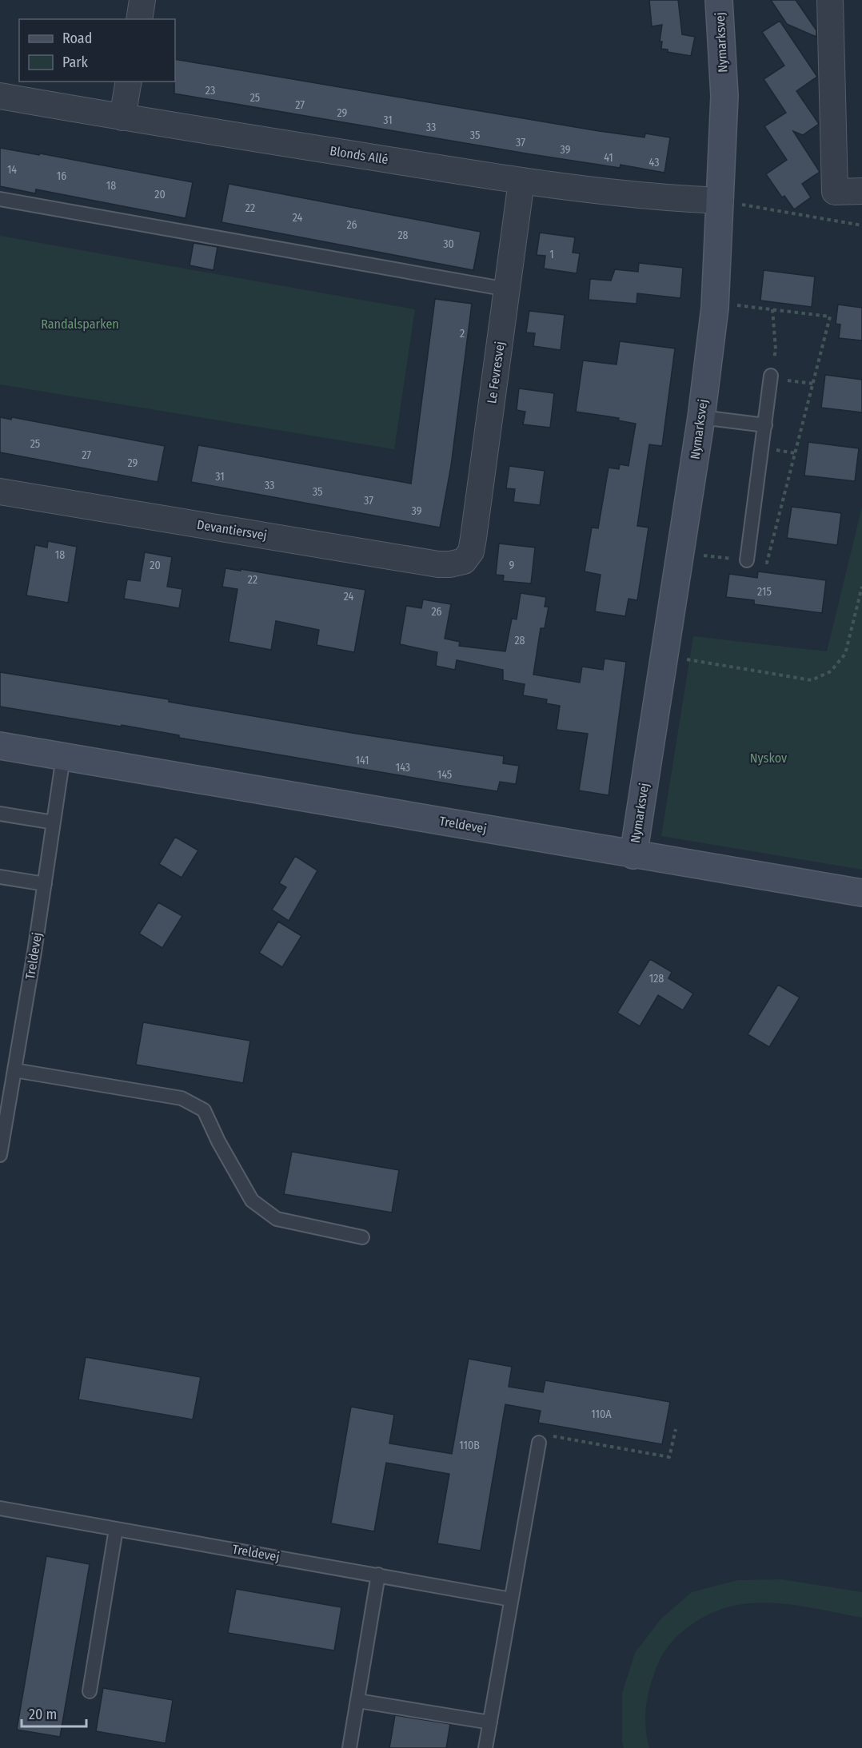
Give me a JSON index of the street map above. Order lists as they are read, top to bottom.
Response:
{
  "streets": {
    "street": [
      "Nymarksvej",
      "Blonds Allé",
      "Le Fevresvej",
      "Devantiersvej",
      "Treldevej"
    ]
  },
  "crossings": [
    ["Nymarksvej", "Blonds Allé"],
    ["Nymarksvej", "Treldevej"],
    ["Blonds Allé", "Le Fevresvej"],
    ["Le Fevresvej", "Devantiersvej"]
  ],
  "parks": ["Randalsparken", "Nyskov"],
  "house_numbers": [
    "23",
    "25",
    "27",
    "29",
    "31",
    "33",
    "35",
    "37",
    "39",
    "41",
    "43",
    "14",
    "16",
    "18",
    "20",
    "22",
    "24",
    "26",
    "28",
    "30",
    "1",
    "2",
    "25",
    "27",
    "29",
    "31",
    "33",
    "35",
    "37",
    "39",
    "18",
    "20",
    "9",
    "22",
    "215",
    "24",
    "26",
    "28",
    "141",
    "143",
    "145",
    "128",
    "110A",
    "110B"
  ],
  "legend": ["Road", "Park"],
  "scale_bar": "20 m"
}
